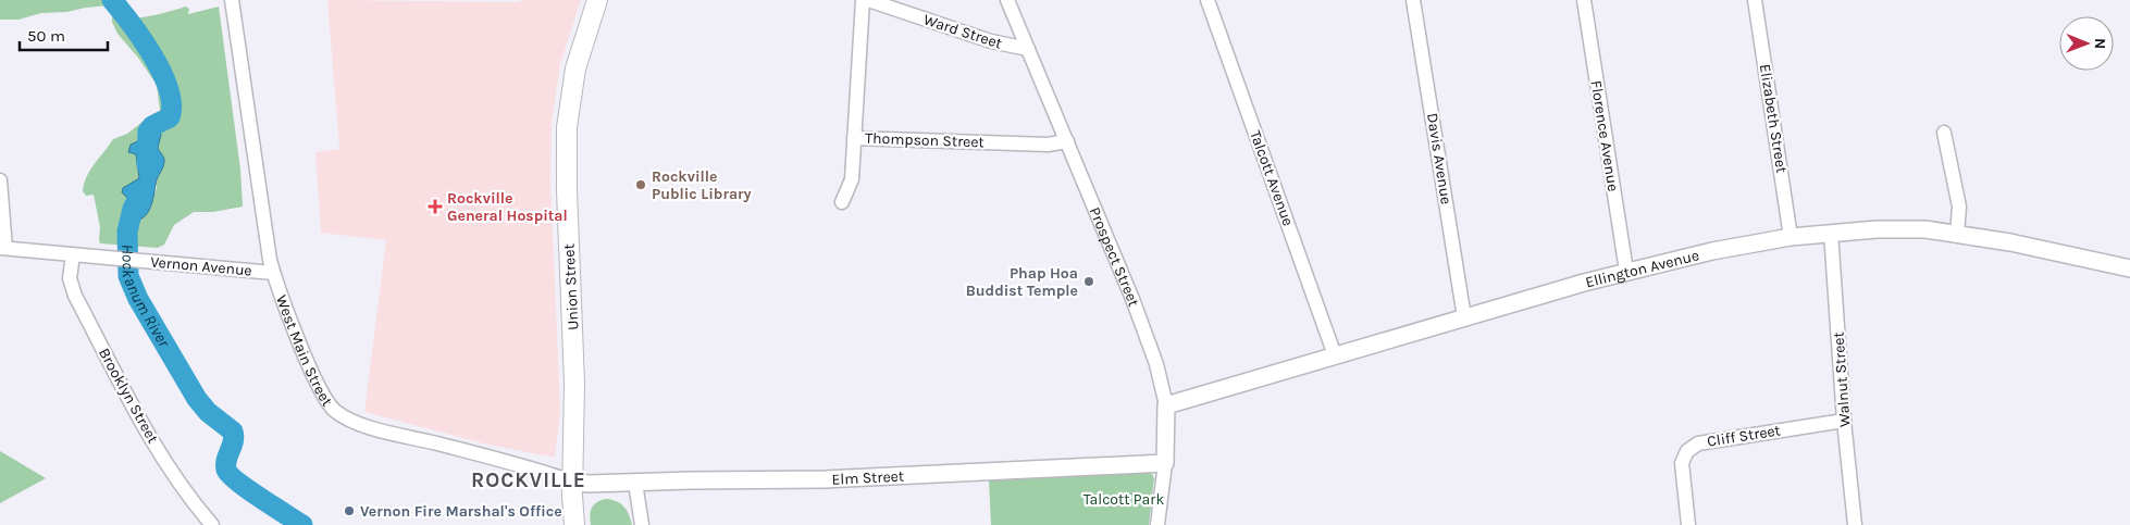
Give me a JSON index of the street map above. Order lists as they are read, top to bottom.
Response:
{
  "streets": {
    "main road": ["Union Street"],
    "street": [
      "Ward Street",
      "Elizabeth Street",
      "Florence Avenue",
      "Thompson Street",
      "Davis Avenue",
      "Talcott Avenue",
      "Prospect Street",
      "Vernon Avenue",
      "Ellington Avenue",
      "West Main Street",
      "Walnut Street",
      "Brooklyn Street",
      "Cliff Street",
      "Elm Street"
    ]
  },
  "crossings": [
    ["Ward Street", "Prospect Street"],
    ["Elizabeth Street", "Ellington Avenue"],
    ["Florence Avenue", "Ellington Avenue"],
    ["Thompson Street", "Prospect Street"],
    ["Davis Avenue", "Ellington Avenue"],
    ["Talcott Avenue", "Ellington Avenue"],
    ["Prospect Street", "Ellington Avenue"],
    ["Prospect Street", "Elm Street"],
    ["Vernon Avenue", "West Main Street"],
    ["Vernon Avenue", "Brooklyn Street"],
    ["Ellington Avenue", "Walnut Street"],
    ["Union Street", "West Main Street"],
    ["Union Street", "Elm Street"],
    ["West Main Street", "Elm Street"],
    ["Walnut Street", "Cliff Street"]
  ],
  "districts": ["ROCKVILLE"],
  "water": ["Hockanum River"],
  "parks": ["Talcott Park"],
  "places": {
    "other": ["Rockville Public Library", "Phap Hoa Buddist Temple", "Vernon Fire Marshal's Office"],
    "health": ["Rockville General Hospital"]
  },
  "scale_bar": "50 m",
  "north": "right"
}
